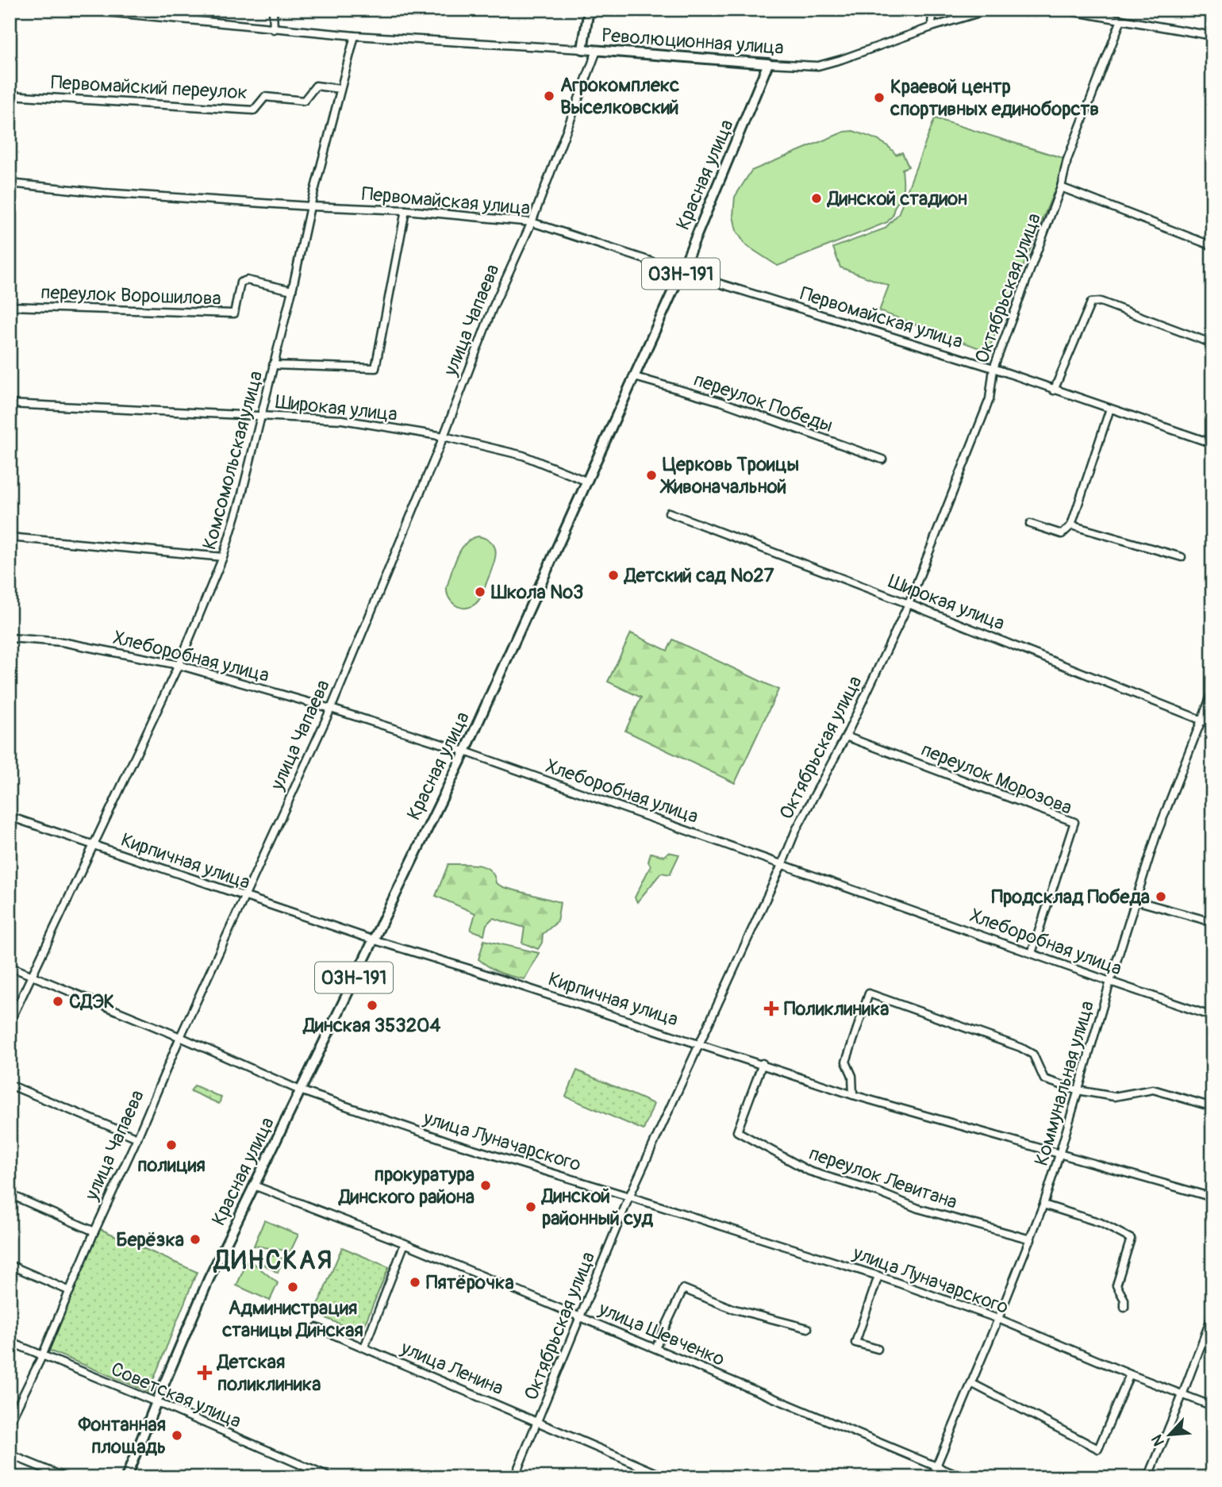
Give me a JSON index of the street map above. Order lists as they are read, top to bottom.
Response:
{
  "streets": {
    "main road": ["Революционная улица", "Красная улица", "03Н-191"],
    "street": [
      "Первомайский переулок",
      "Первомайская улица",
      "Октябрьская улица",
      "переулок Ворошилова",
      "улица Чапаева",
      "переулок Победы",
      "Широкая улица",
      "Комсомольская улица",
      "Хлеборобная улица",
      "переулок Морозова",
      "Кирпичная улица",
      "Коммунальная улица",
      "улица Луначарского",
      "переулок Левитана",
      "улица Шевченко",
      "улица Ленина",
      "Советская улица"
    ]
  },
  "crossings": [
    ["Революционная улица", "Красная улица"],
    ["Революционная улица", "улица Чапаева"],
    ["Революционная улица", "Комсомольская улица"],
    ["Первомайский переулок", "Комсомольская улица"],
    ["Красная улица", "Первомайская улица"],
    ["Красная улица", "переулок Победы"],
    ["Красная улица", "Широкая улица"],
    ["Красная улица", "Хлеборобная улица"],
    ["Красная улица", "Кирпичная улица"],
    ["Красная улица", "улица Луначарского"],
    ["Красная улица", "улица Шевченко"],
    ["Красная улица", "Советская улица"],
    ["Первомайская улица", "Октябрьская улица"],
    ["Первомайская улица", "улица Чапаева"],
    ["Первомайская улица", "Комсомольская улица"],
    ["Октябрьская улица", "Широкая улица"],
    ["Октябрьская улица", "Хлеборобная улица"],
    ["Октябрьская улица", "переулок Морозова"],
    ["Октябрьская улица", "Кирпичная улица"],
    ["Октябрьская улица", "улица Луначарского"],
    ["Октябрьская улица", "улица Шевченко"],
    ["Октябрьская улица", "улица Ленина"],
    ["переулок Ворошилова", "Комсомольская улица"],
    ["улица Чапаева", "Широкая улица"],
    ["улица Чапаева", "Хлеборобная улица"],
    ["улица Чапаева", "Кирпичная улица"],
    ["улица Чапаева", "улица Луначарского"],
    ["улица Чапаева", "Советская улица"],
    ["Широкая улица", "Комсомольская улица"],
    ["Широкая улица", "Коммунальная улица"],
    ["Комсомольская улица", "Хлеборобная улица"],
    ["Комсомольская улица", "Кирпичная улица"],
    ["Комсомольская улица", "улица Луначарского"],
    ["Хлеборобная улица", "переулок Морозова"],
    ["Хлеборобная улица", "Коммунальная улица"],
    ["Кирпичная улица", "Коммунальная улица"],
    ["Кирпичная улица", "переулок Левитана"],
    ["Коммунальная улица", "улица Луначарского"],
    ["Коммунальная улица", "переулок Левитана"],
    ["Коммунальная улица", "улица Шевченко"]
  ],
  "districts": ["ДИНСКАЯ"],
  "places": {
    "other": [
      "Агрокомплекс Выселковский",
      "Краевой центр спортивных единоборств",
      "Динской стадион",
      "Церковь Троицы Живоначальной",
      "Детский сад №27",
      "Школа №3",
      "Продсклад Победа",
      "СДЭК",
      "Динская 353204",
      "полиция",
      "прокуратура Динского района",
      "Динской районный суд",
      "Берёзка",
      "Пятёрочка",
      "Администрация станицы Динская",
      "Фонтанная площадь"
    ],
    "health": ["Поликлиника", "Детская поликлиника"]
  },
  "north": "bottom left"
}
